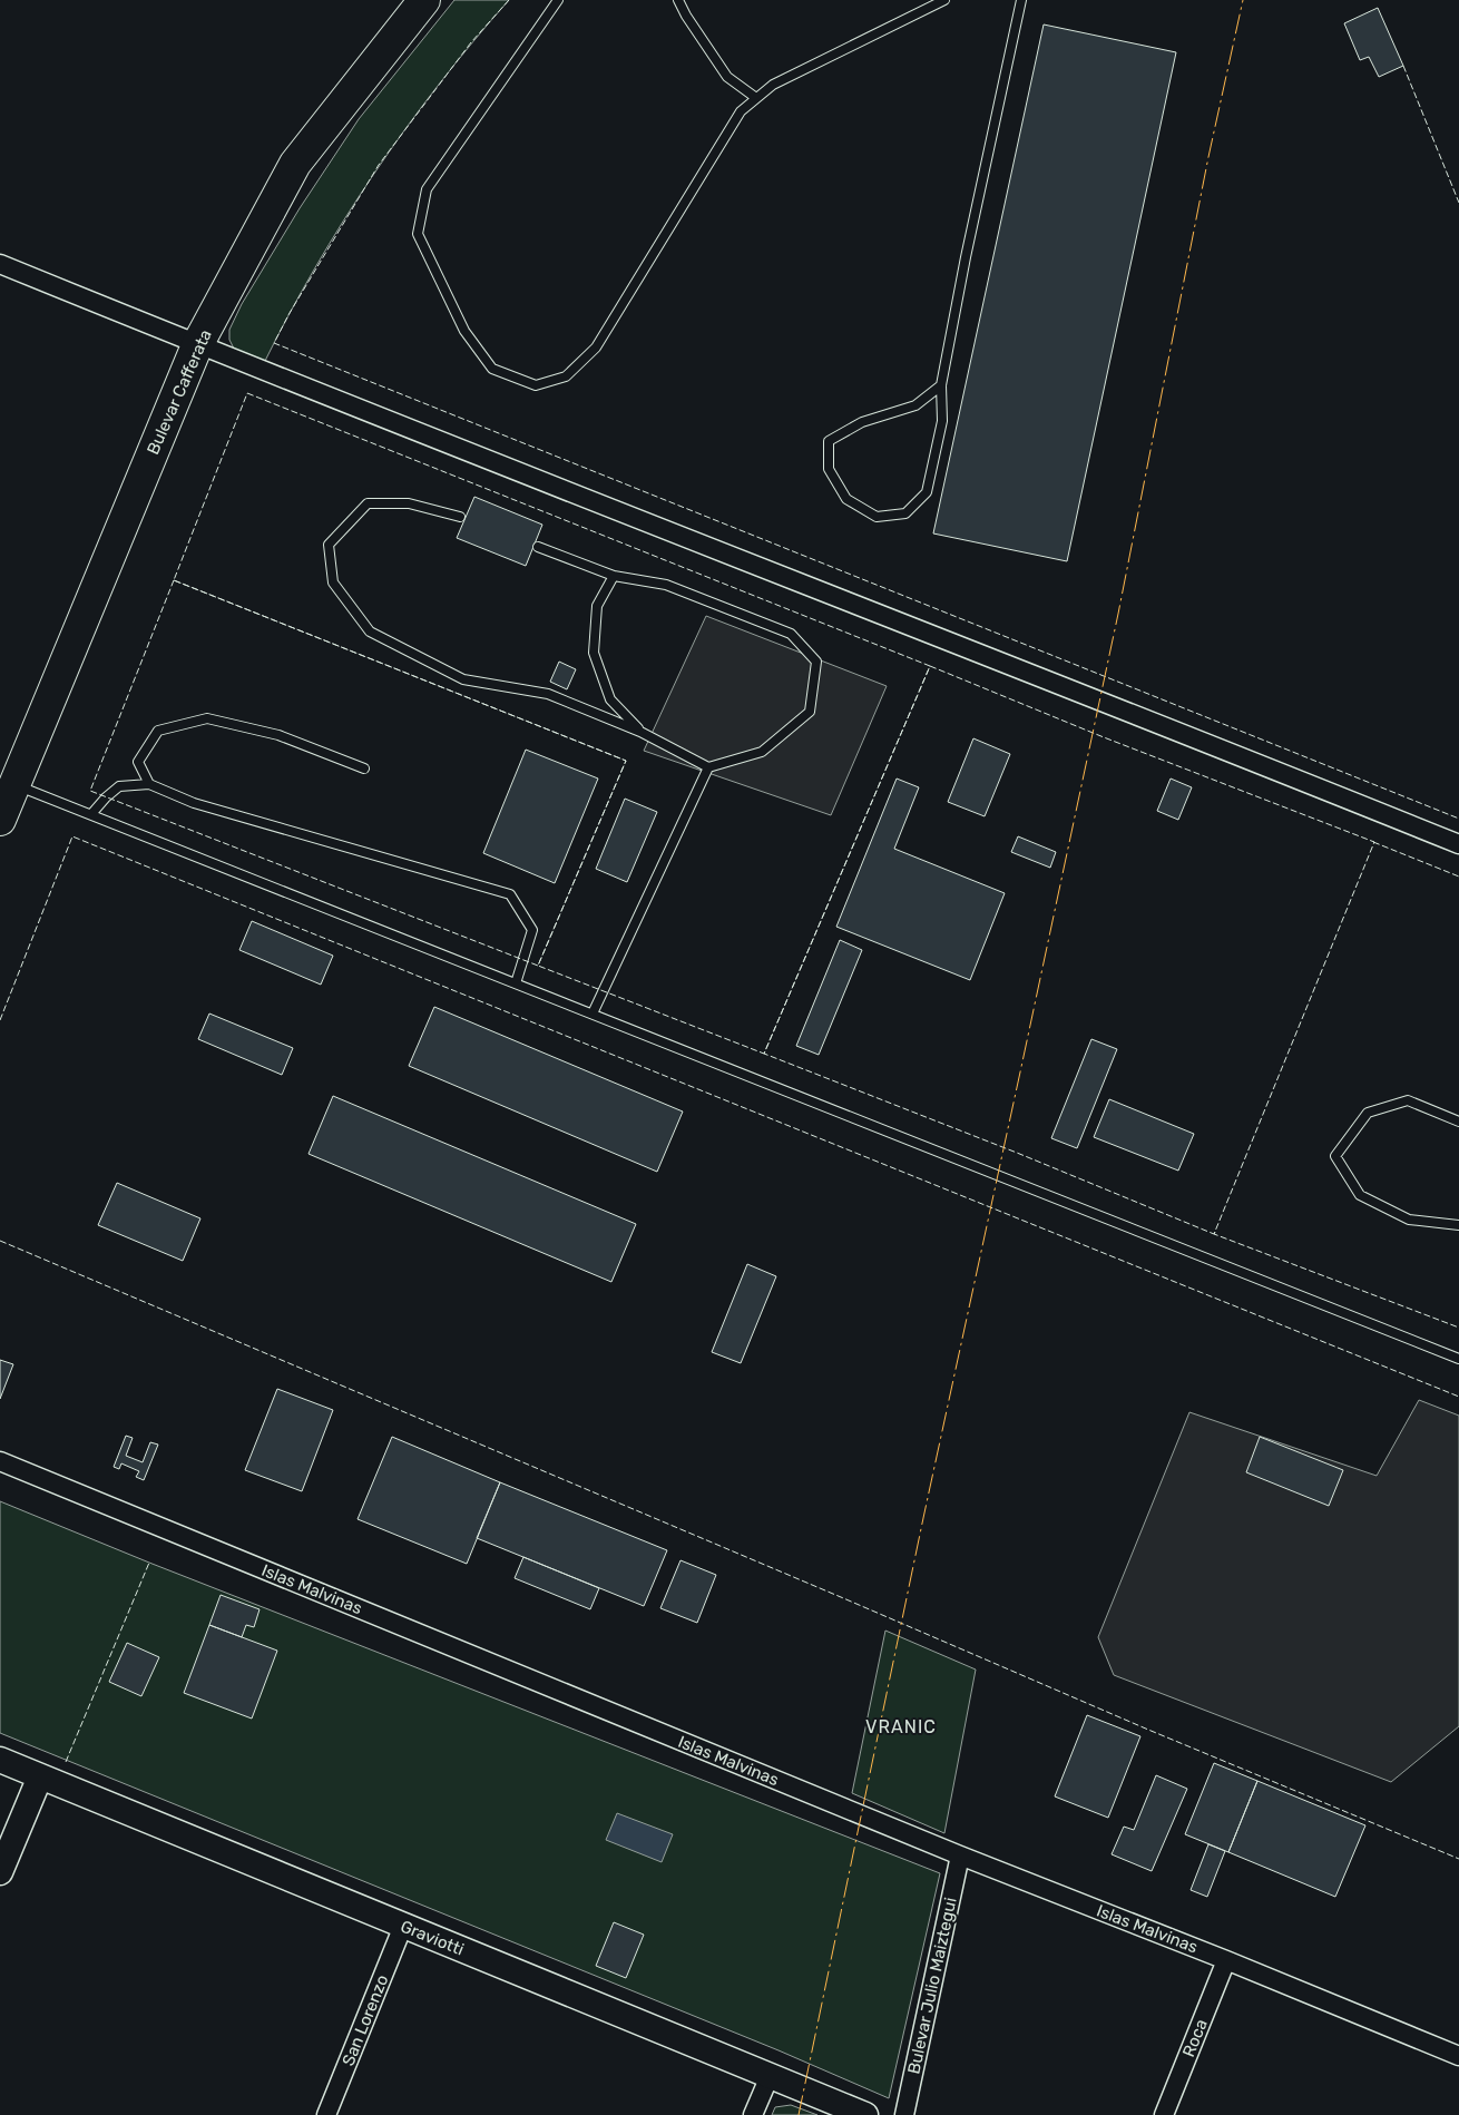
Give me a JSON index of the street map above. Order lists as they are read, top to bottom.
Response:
{
  "streets": {
    "highway": ["Bulevar Cafferata"],
    "street": [
      "Islas Malvinas",
      "Graviotti",
      "Bulevar Julio Maiztegui",
      "San Lorenzo",
      "Roca"
    ]
  },
  "crossings": [
    ["Islas Malvinas", "Bulevar Julio Maiztegui"],
    ["Islas Malvinas", "Roca"],
    ["Graviotti", "San Lorenzo"]
  ],
  "districts": ["VRANIC"]
}
